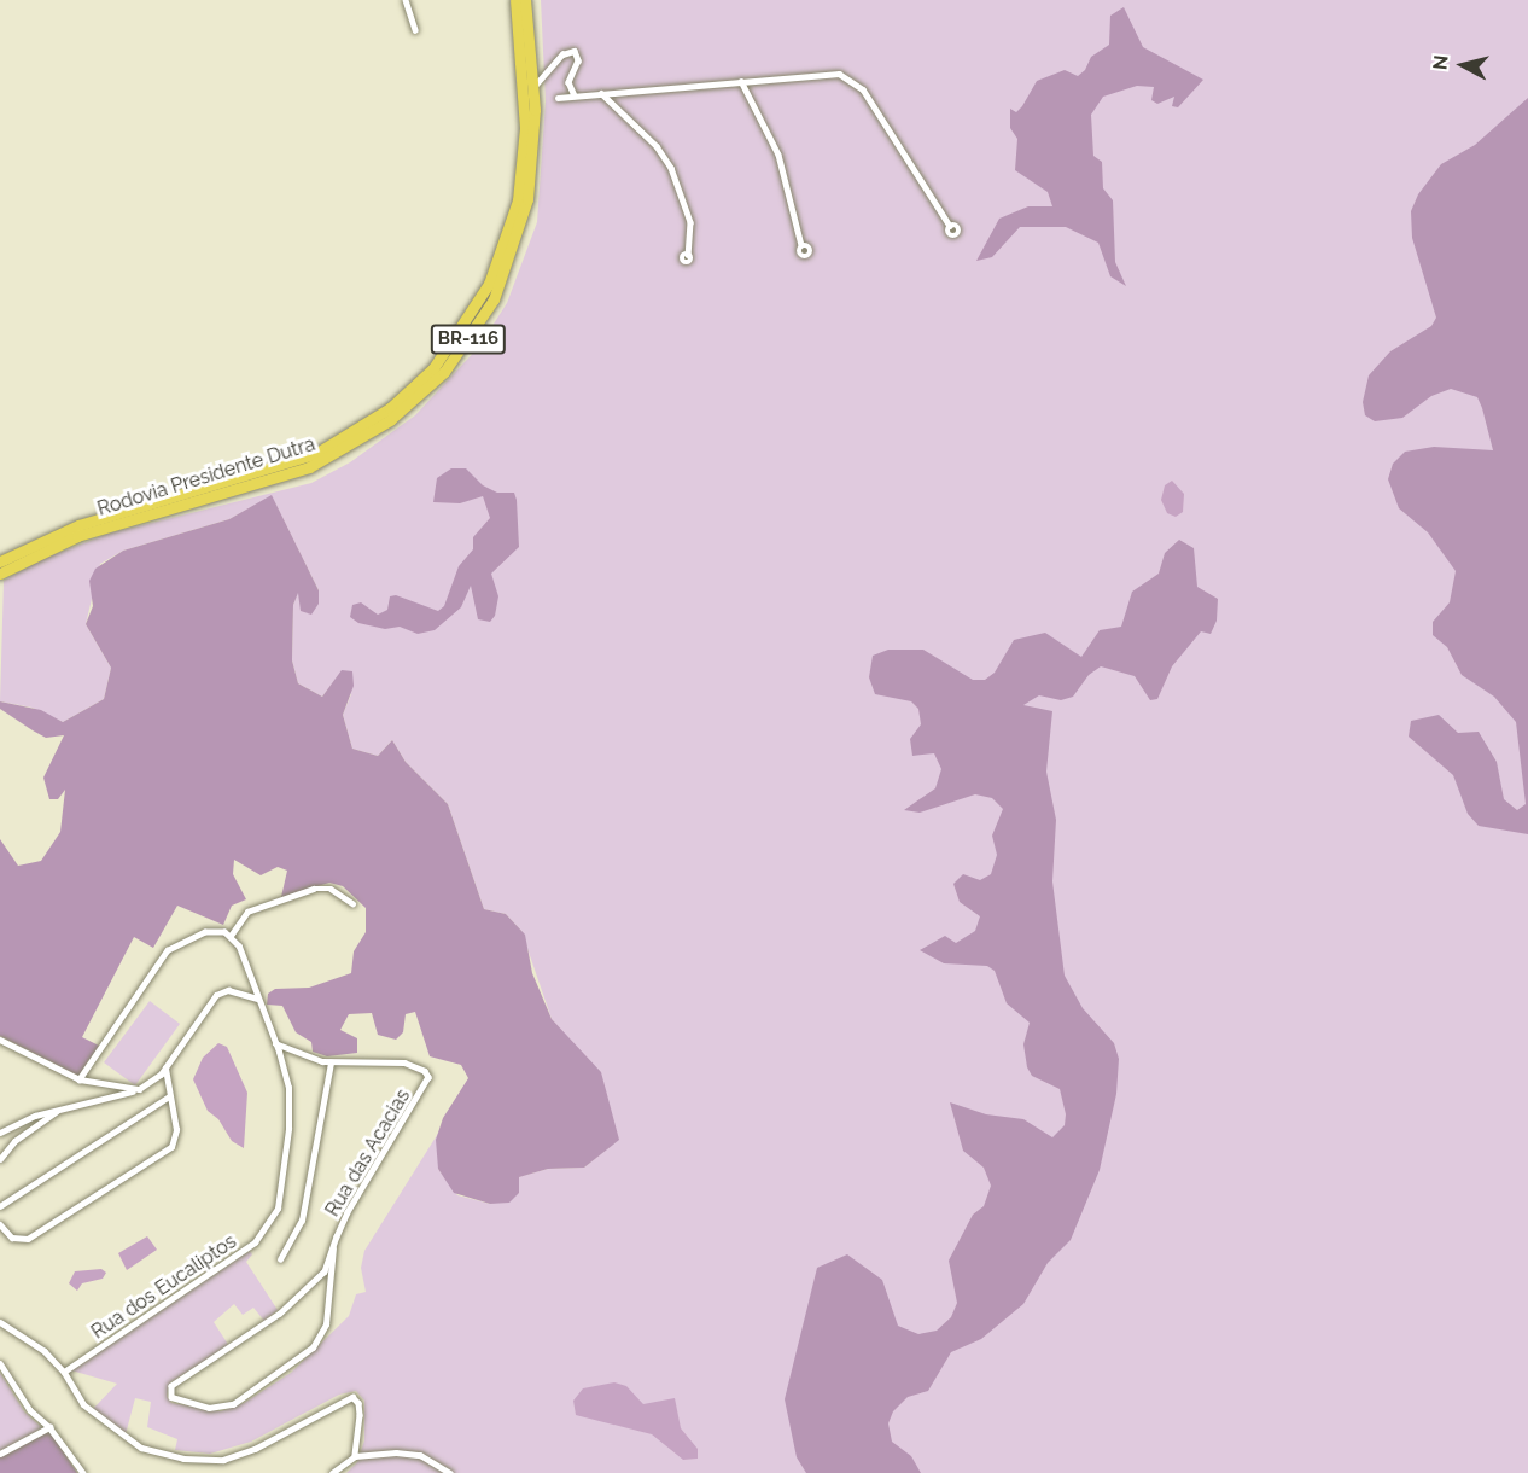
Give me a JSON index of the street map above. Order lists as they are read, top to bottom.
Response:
{
  "streets": {
    "highway": ["BR-116", "Rodovia Presidente Dutra"],
    "street": ["Rua das Acacias", "Rua dos Eucaliptos"]
  },
  "north": "left"
}
